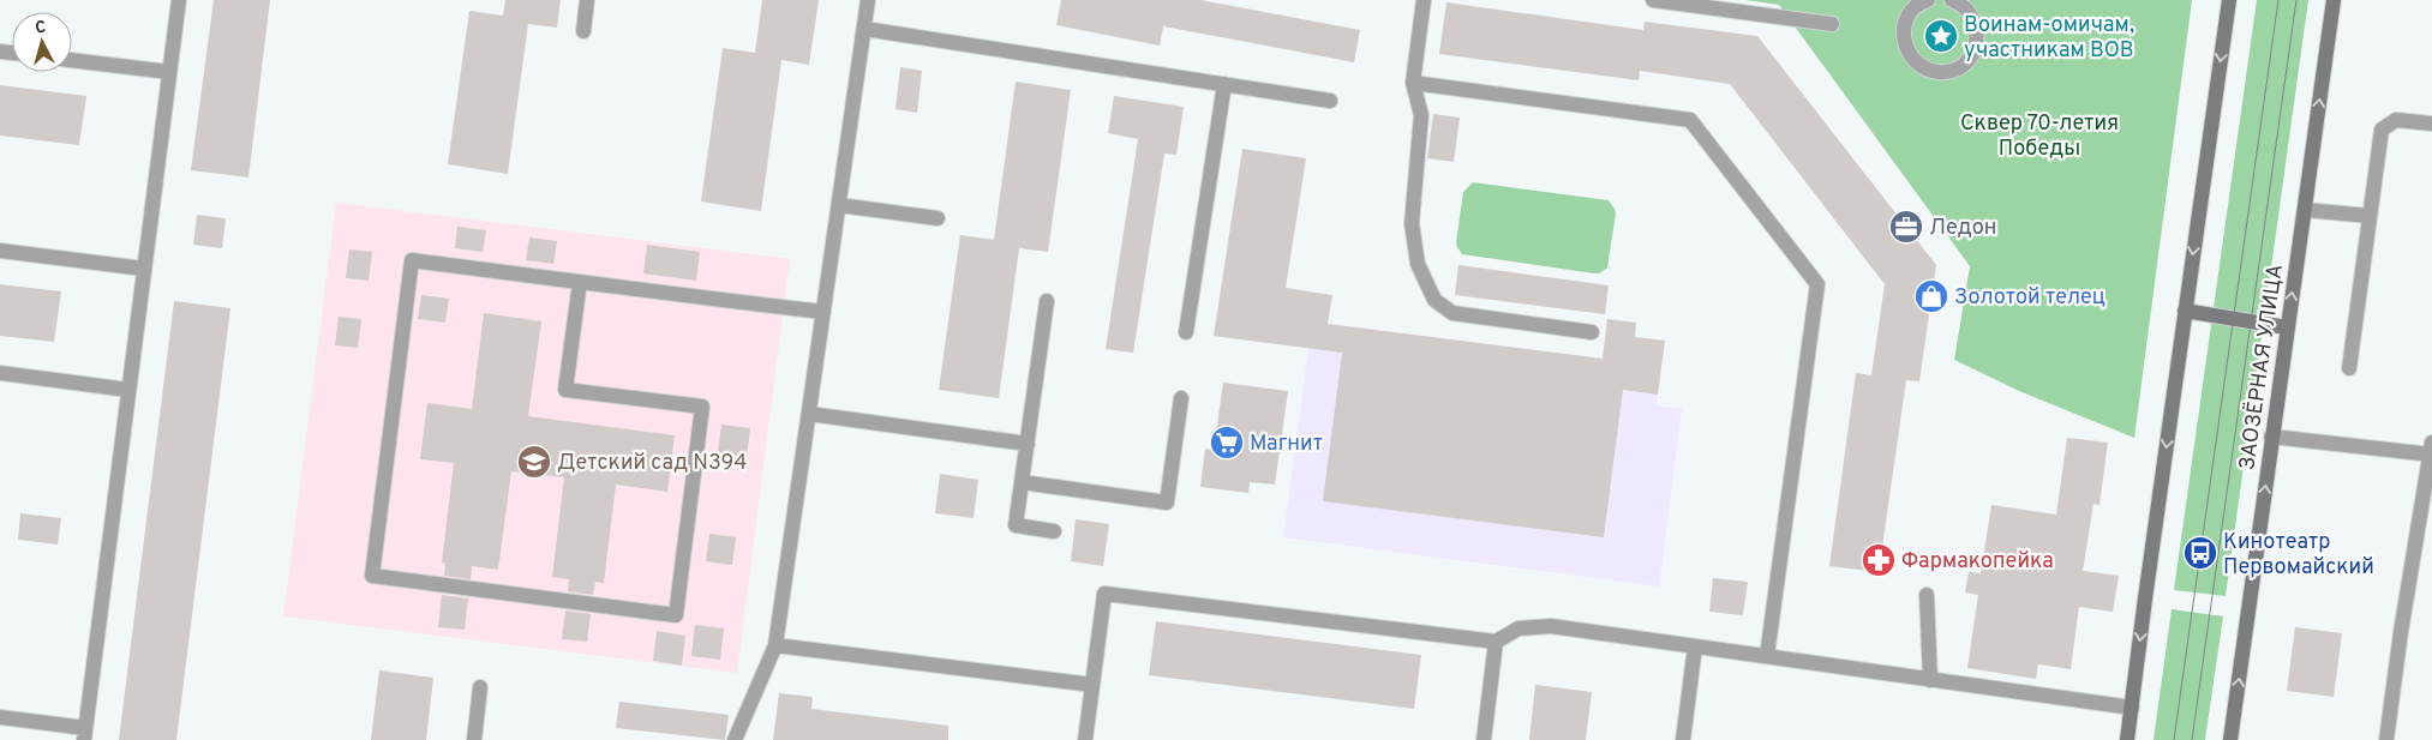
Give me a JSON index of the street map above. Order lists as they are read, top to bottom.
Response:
{
  "streets": {
    "main road": ["ЗАОЗЁРНАЯ УЛИЦА"]
  },
  "parks": ["Сквер 70-летия Победы"],
  "places": {
    "place": ["Воинам-омичам, участникам ВОВ"],
    "office": ["Ледон"],
    "shop": ["Золотой телец"],
    "supermarket": ["Магнит"],
    "school or university": ["Детский сад N394"],
    "bus stop": ["Кинотеатр Первомайский"],
    "pharmacy": ["Фармакопейка"]
  },
  "north": "top"
}
